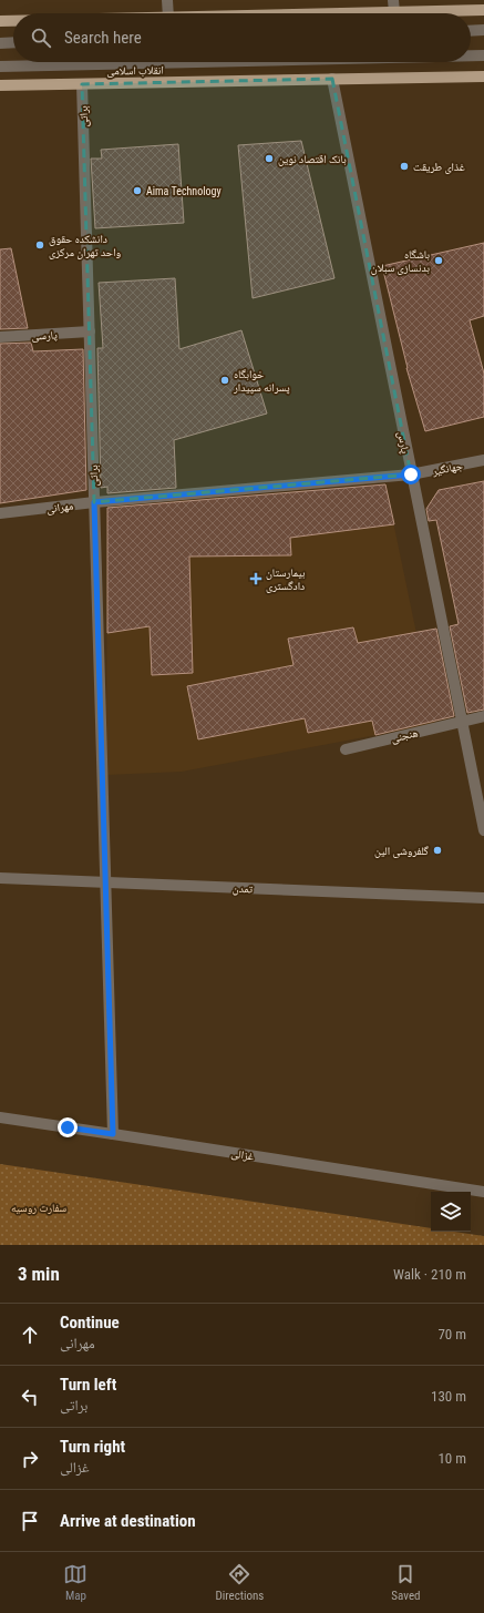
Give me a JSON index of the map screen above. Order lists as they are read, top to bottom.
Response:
{
  "streets": {
    "main road": ["انقلاب اسلامی"],
    "street": [
      "براتی",
      "پارسی",
      "پارس",
      "جهانگیر",
      "مهرانی",
      "هنجنی",
      "تمدن",
      "غزالی"
    ]
  },
  "crossings": [
    ["انقلاب اسلامی", "براتی"],
    ["انقلاب اسلامی", "پارس"],
    ["براتی", "پارسی"],
    ["براتی", "مهرانی"],
    ["براتی", "تمدن"],
    ["براتی", "غزالی"],
    ["پارس", "جهانگیر"],
    ["پارس", "مهرانی"],
    ["پارس", "هنجنی"],
    ["جهانگیر", "مهرانی"]
  ],
  "parks": ["سفارت روسیه"],
  "places": {
    "other": [
      "بانک اقتصاد نوین",
      "غذای طریقت",
      "Aima Technology",
      "دانشکده حقوق واحد تهران مرکزی",
      "باشگاه بدنسازی سبلان",
      "خوابگاه پسرانه سپیدار",
      "گلفروشی الین"
    ],
    "health": ["بیمارستان دادگستری"]
  },
  "page": {
    "search": "Search here",
    "heading": ["3 min", "Walk · 210 m"],
    "list": [
      ["Continue", "مهرانی", "70 m"],
      ["Turn left", "براتی", "130 m"],
      ["Turn right", "غزالی", "10 m"],
      "Arrive at destination"
    ],
    "nav": ["Map", "Directions", "Saved"]
  }
}
